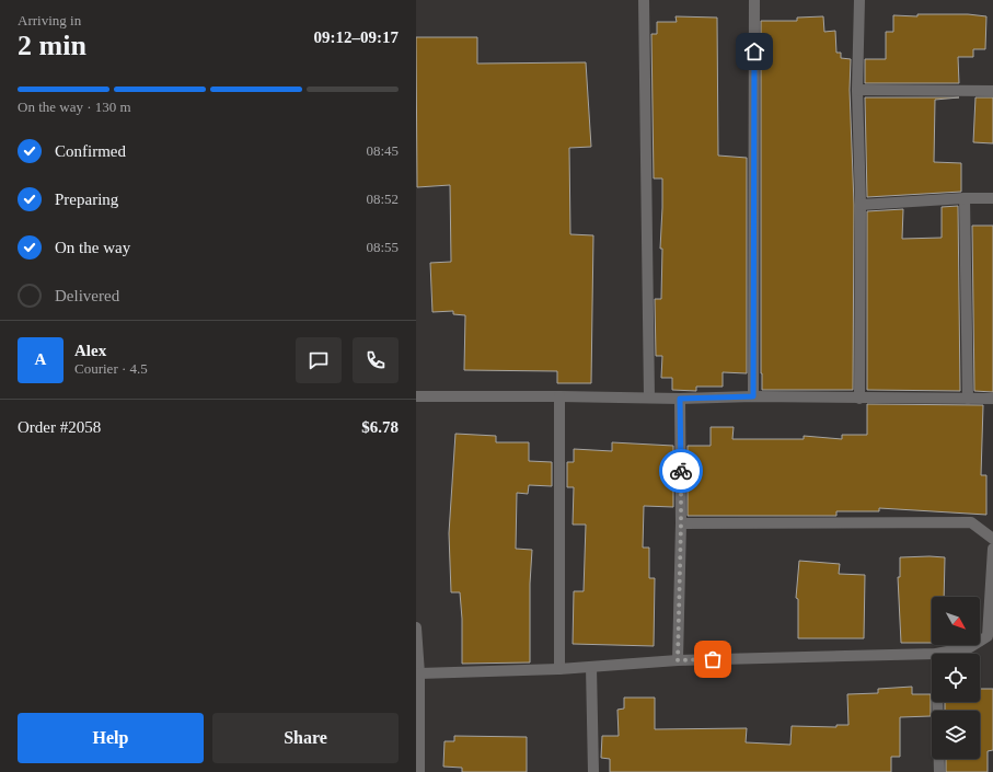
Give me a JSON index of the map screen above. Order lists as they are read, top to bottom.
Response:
{
  "north": "bottom right",
  "page": {
    "heading": ["2 min", "Arriving in", "09:12–09:17"],
    "panel": [
      "Alex",
      "Courier · 4.5",
      "Order #2058",
      "$6.78"
    ],
    "bar": "On the way · 130 m",
    "list": [
      ["Confirmed", "08:45"],
      ["Preparing", "08:52"],
      ["On the way", "08:55"],
      "Delivered"
    ],
    "round": "A",
    "buttons": ["Help", "Share"]
  }
}
